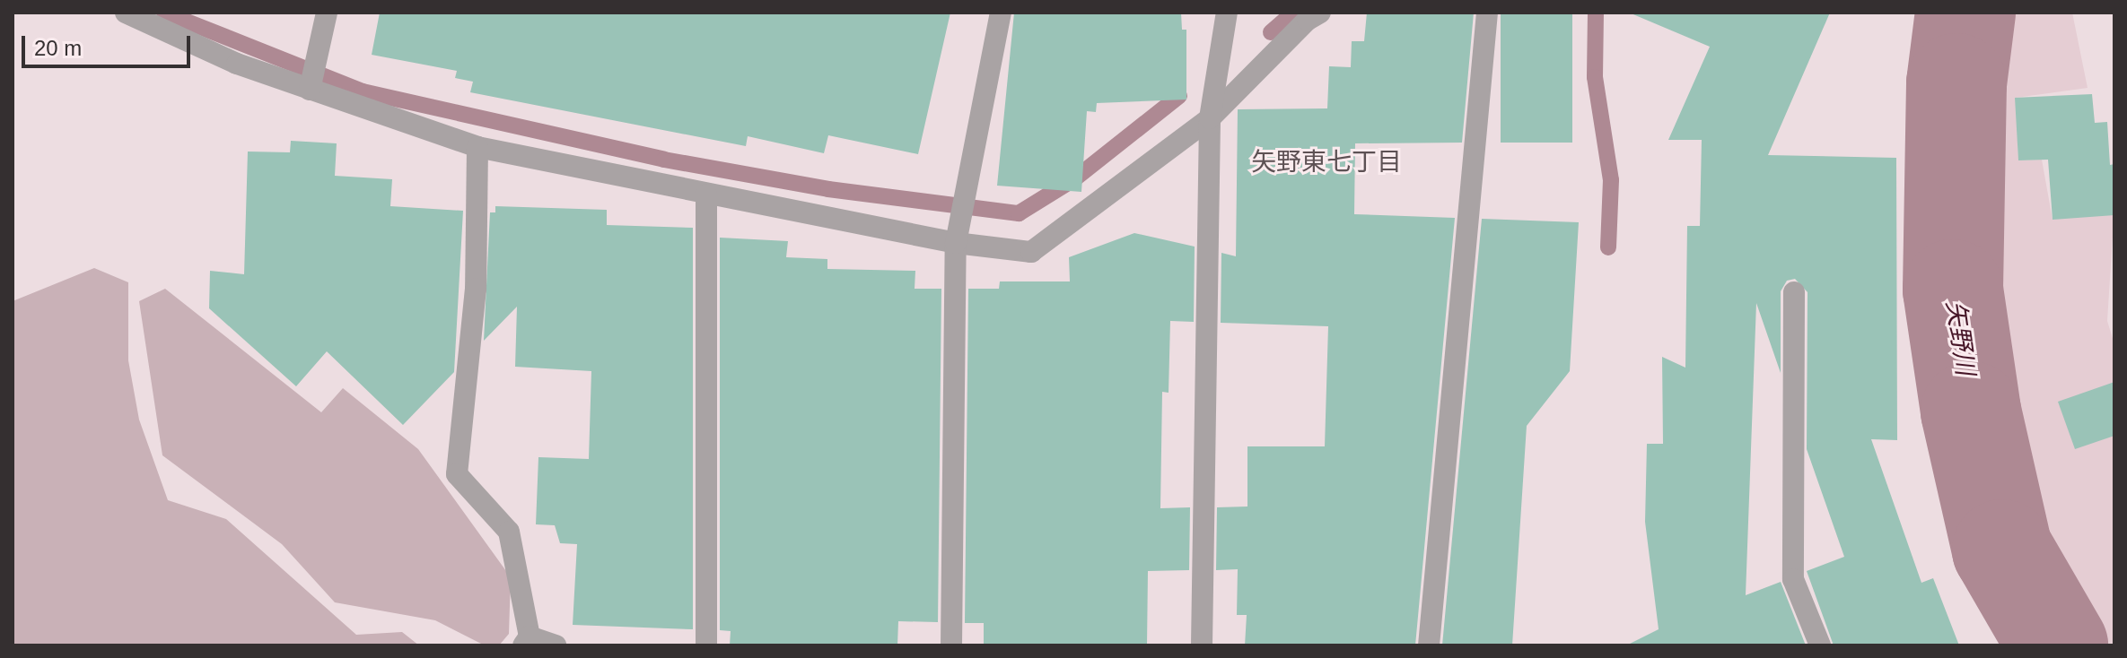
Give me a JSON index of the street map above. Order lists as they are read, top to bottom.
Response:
{
  "districts": ["矢野東七丁目"],
  "water": ["矢野川"],
  "scale_bar": "20 m"
}
